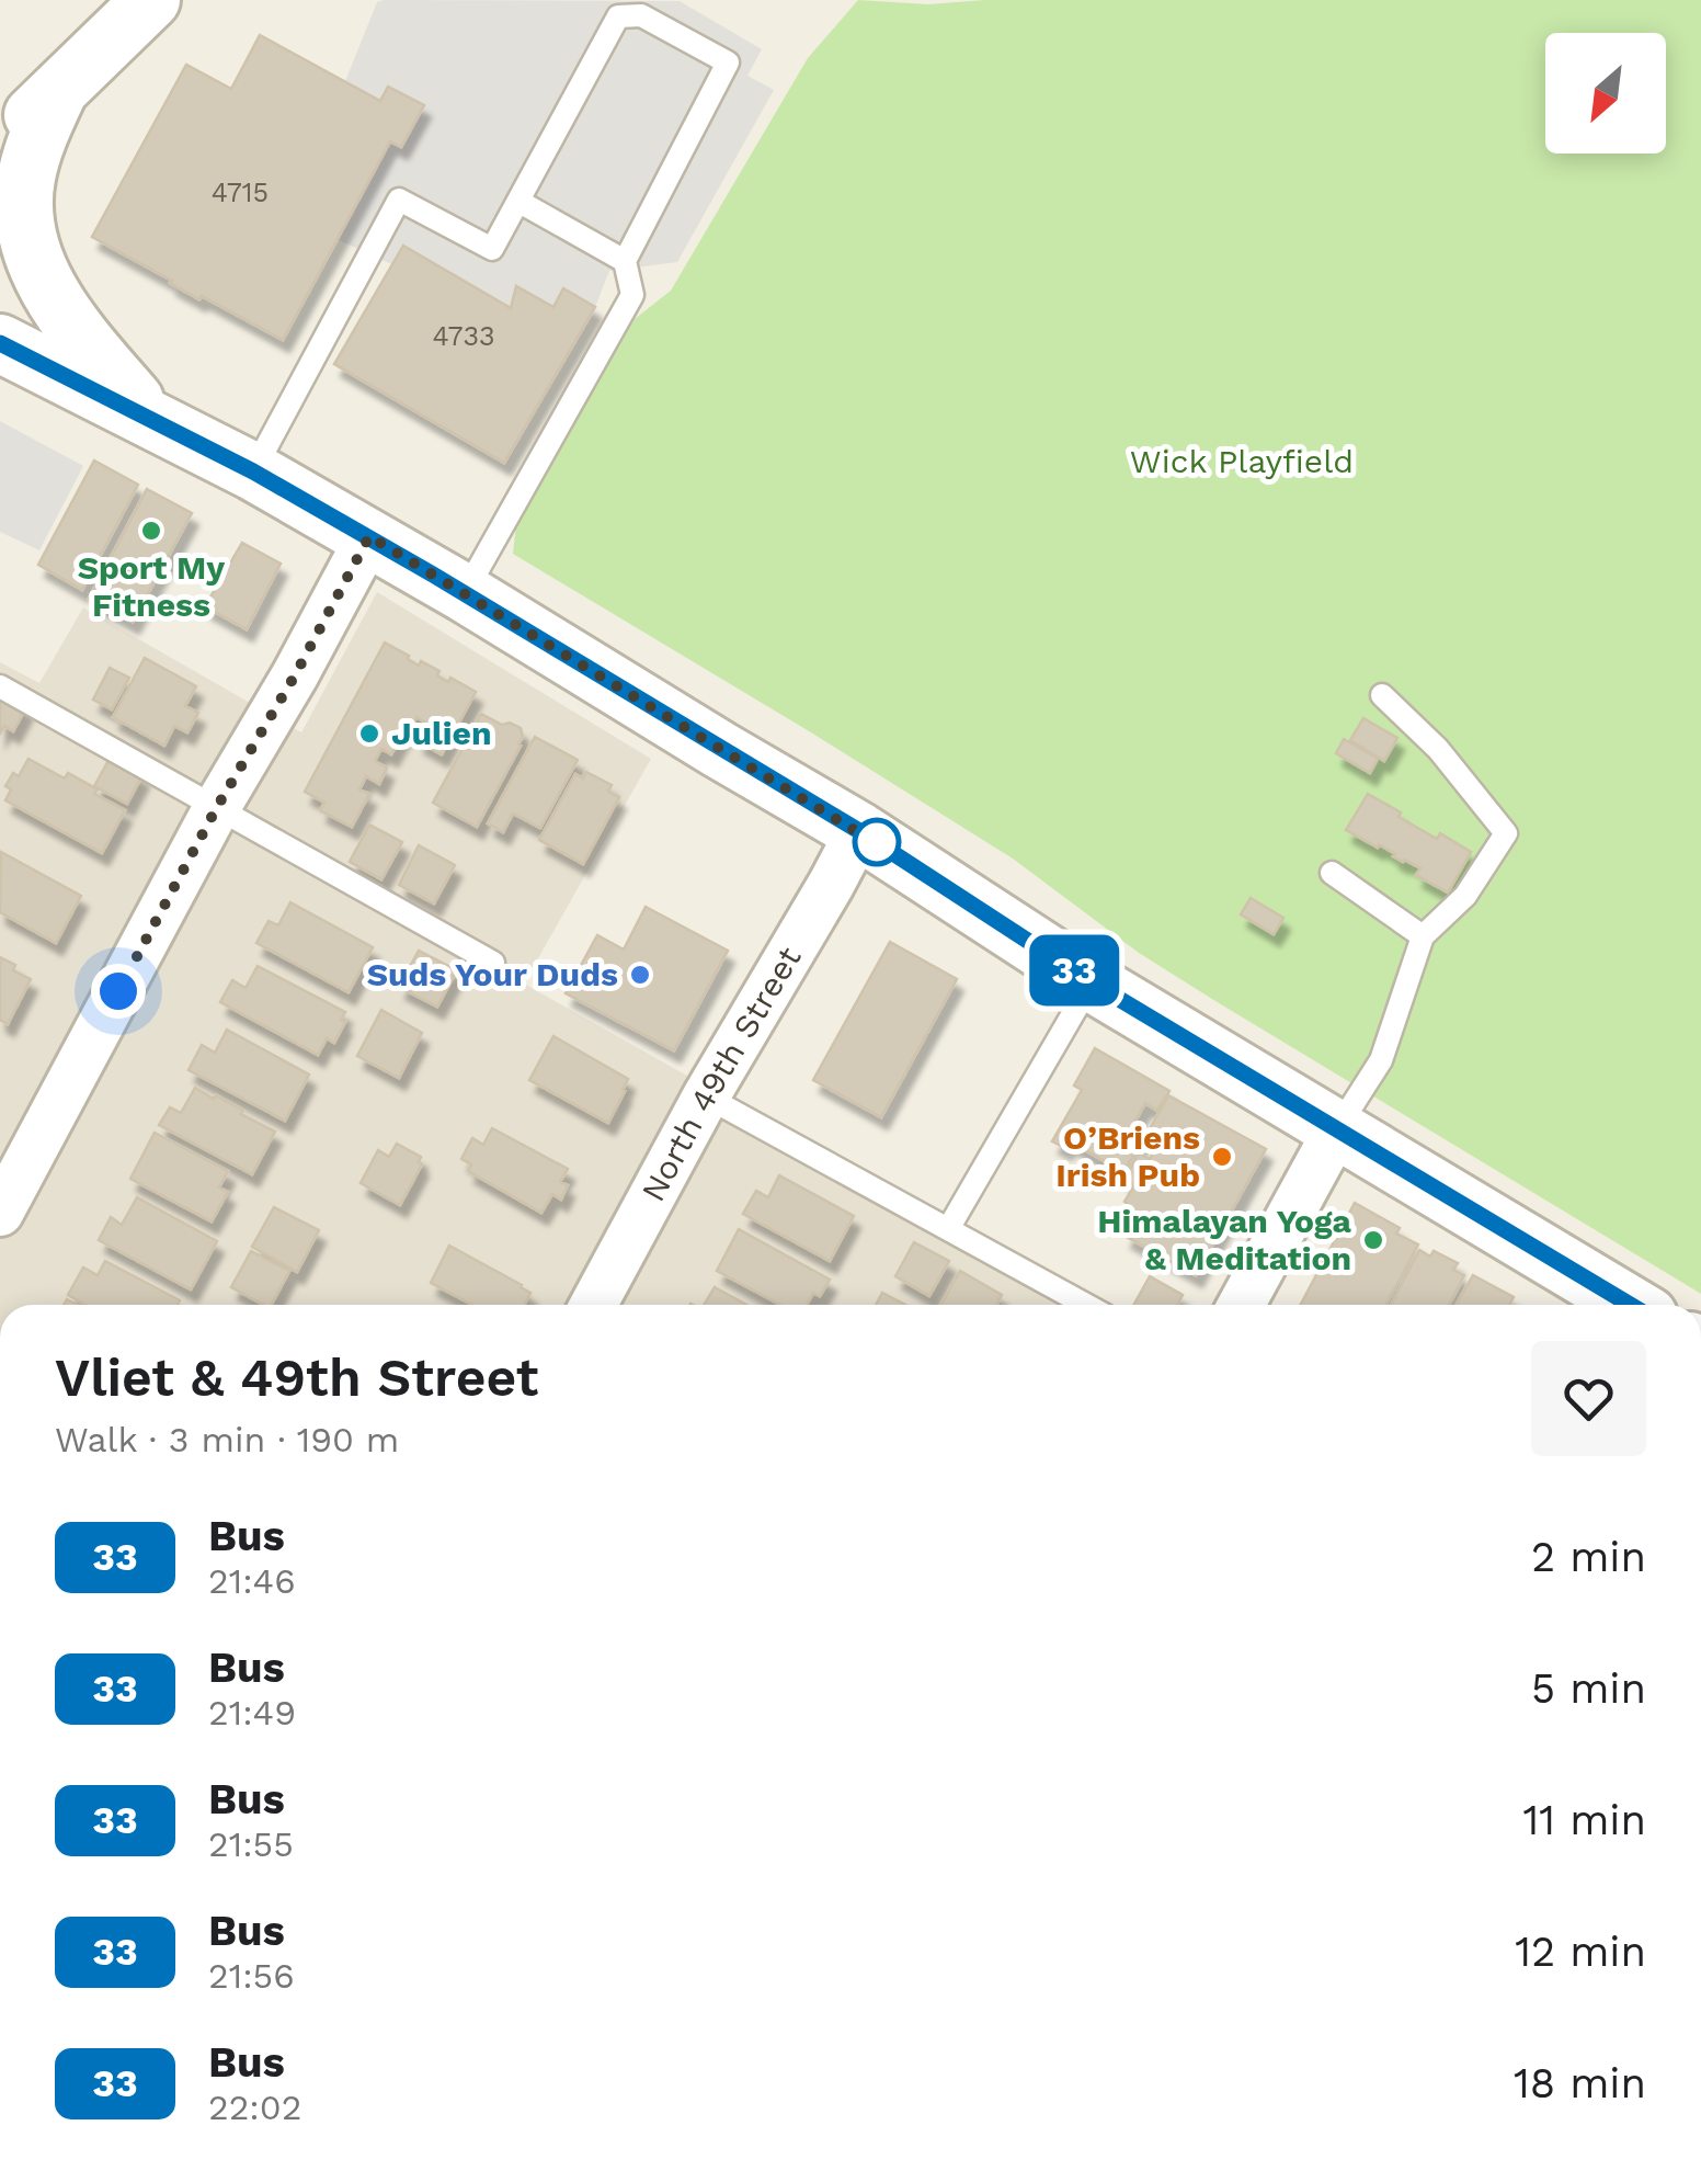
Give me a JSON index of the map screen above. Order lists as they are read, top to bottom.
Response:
{
  "streets": {
    "street": ["North 49th Street"]
  },
  "parks": ["Wick Playfield"],
  "places": [
    "Sport My Fitness",
    "Julien",
    "Suds Your Duds",
    "O’Briens Irish Pub",
    "Himalayan Yoga & Meditation"
  ],
  "lines": ["bus line 33"],
  "house_numbers": ["4715", "4733"],
  "north": "bottom left",
  "page": {
    "on_map": "33",
    "heading": ["Vliet & 49th Street", "Walk · 3 min · 190 m"],
    "list": [
      {
        "mark": "33",
        "name": "Bus",
        "note": "21:46",
        "value": "2 min"
      },
      {
        "mark": "33",
        "name": "Bus",
        "note": "21:49",
        "value": "5 min"
      },
      {
        "mark": "33",
        "name": "Bus",
        "note": "21:55",
        "value": "11 min"
      },
      {
        "mark": "33",
        "name": "Bus",
        "note": "21:56",
        "value": "12 min"
      },
      {
        "mark": "33",
        "name": "Bus",
        "note": "22:02",
        "value": "18 min"
      }
    ]
  }
}
